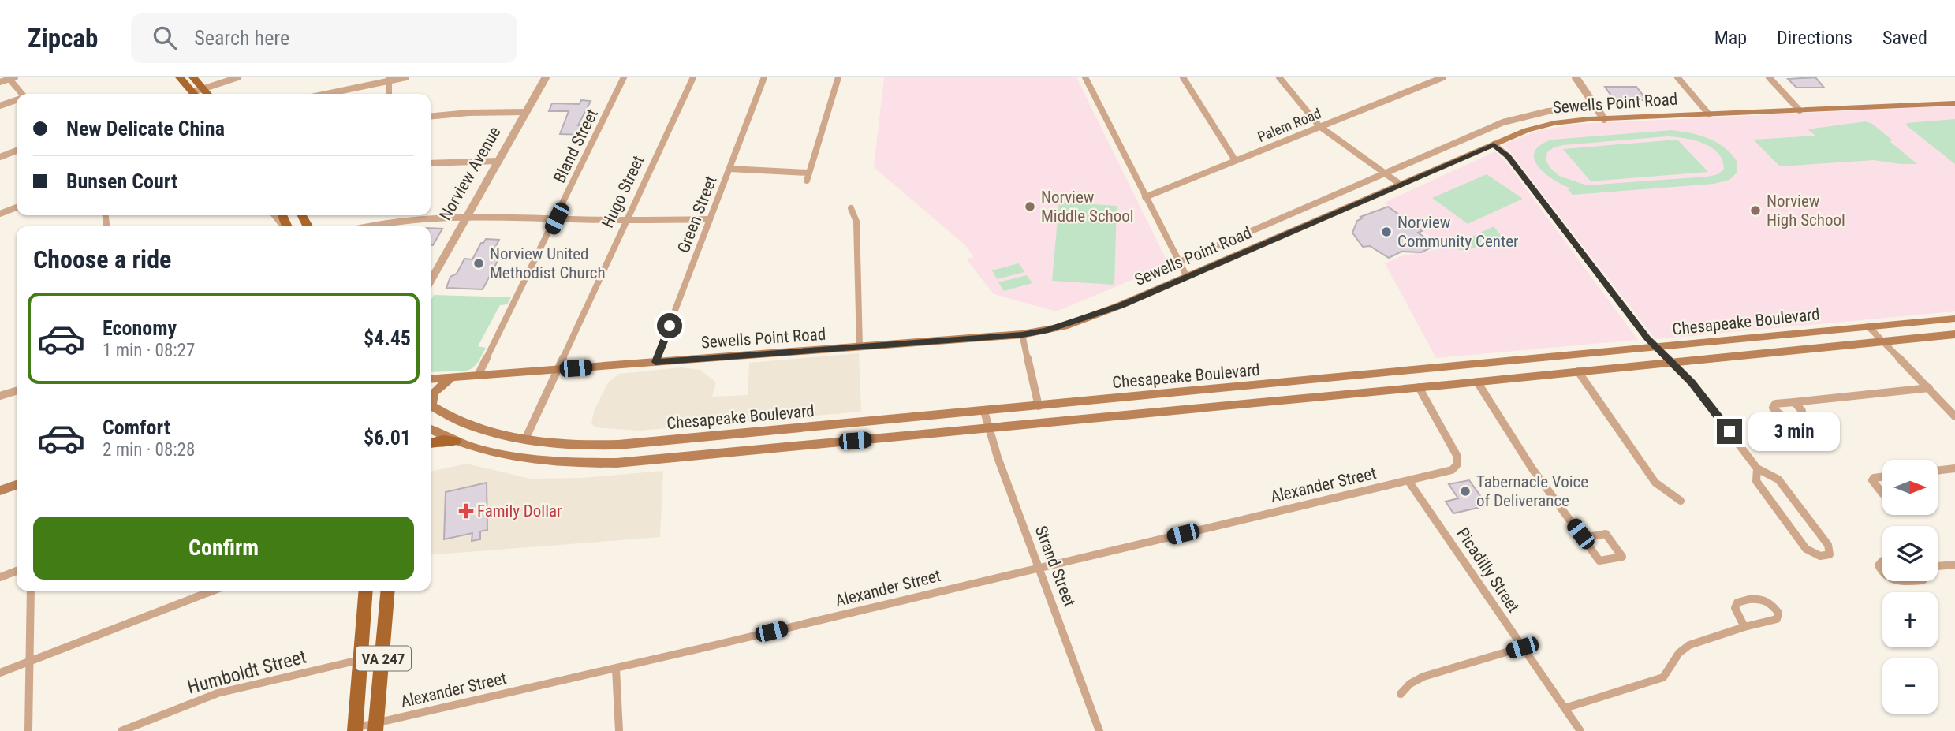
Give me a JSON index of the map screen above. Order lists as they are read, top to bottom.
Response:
{
  "streets": {
    "main road": ["Sewells Point Road", "Chesapeake Boulevard", "VA 247"],
    "street": [
      "Palem Road",
      "Bland Street",
      "Norview Avenue",
      "Hugo Street",
      "Green Street",
      "Alexander Street",
      "Strand Street",
      "Picadilly Street",
      "Humboldt Street"
    ]
  },
  "crossings": [
    ["Sewells Point Road", "Bland Street"],
    ["Sewells Point Road", "Hugo Street"],
    ["Sewells Point Road", "Green Street"],
    ["Hugo Street", "Chesapeake Boulevard"],
    ["Chesapeake Boulevard", "Alexander Street"],
    ["Chesapeake Boulevard", "Strand Street"],
    ["Alexander Street", "Strand Street"],
    ["Alexander Street", "Picadilly Street"],
    ["Alexander Street", "VA 247"],
    ["VA 247", "Humboldt Street"]
  ],
  "places": {
    "other": [
      "Norview Middle School",
      "Norview High School",
      "Norview Community Center",
      "Norview United Methodist Church",
      "Tabernacle Voice of Deliverance"
    ],
    "health": ["Family Dollar"]
  },
  "north": "right",
  "page": {
    "header": "Zipcab",
    "search": "Search here",
    "nav": ["Map", "Directions", "Saved"],
    "banner": ["New Delicate China", "Bunsen Court"],
    "heading": "Choose a ride",
    "list": [
      {
        "name": "Economy",
        "note": "1 min · 08:27",
        "value": "$4.45"
      },
      {
        "name": "Comfort",
        "note": "2 min · 08:28",
        "value": "$6.01"
      }
    ],
    "bubble": "3 min",
    "map_buttons": ["+", "−"],
    "buttons": "Confirm"
  }
}
